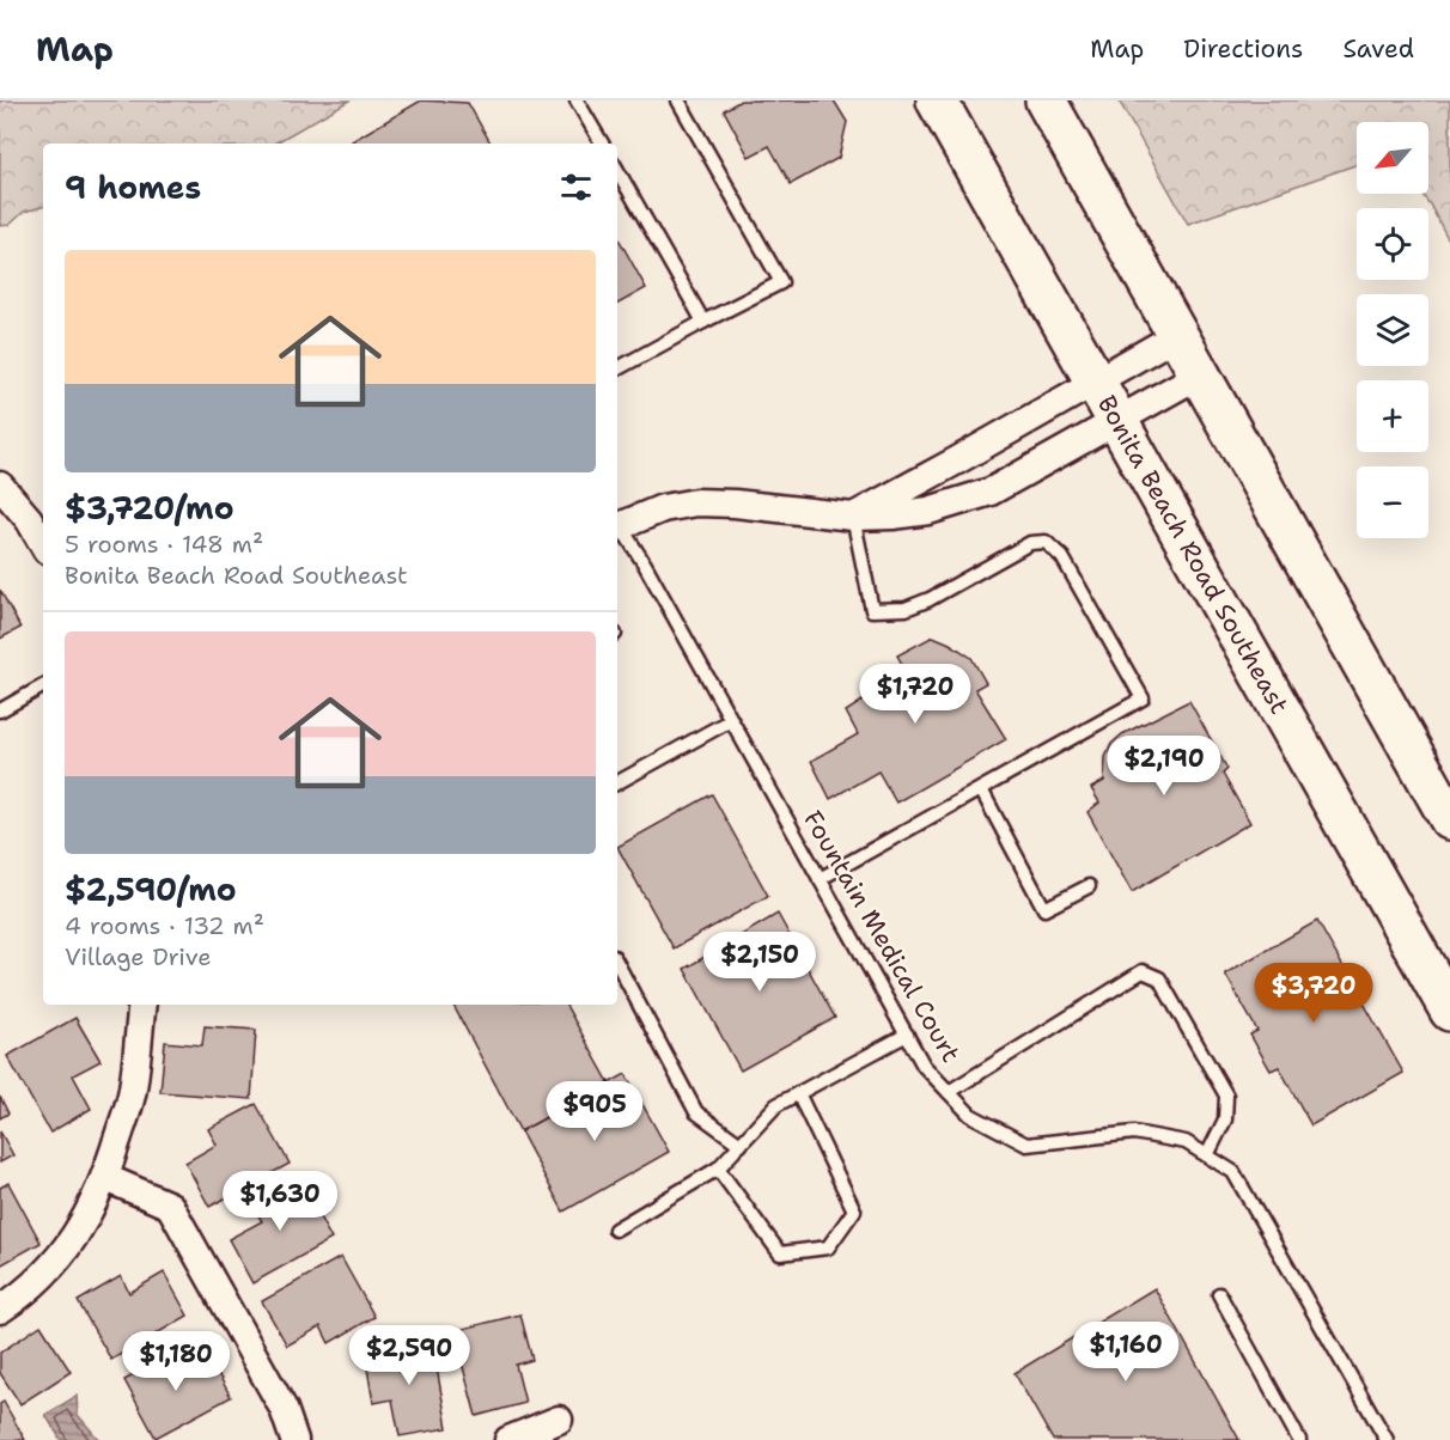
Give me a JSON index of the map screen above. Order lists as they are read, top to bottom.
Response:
{
  "streets": {
    "main road": ["Bonita Beach Road Southeast"],
    "lane": ["Fountain Medical Court"]
  },
  "north": "bottom left",
  "page": {
    "header": "Map",
    "nav": ["Map", "Directions", "Saved"],
    "map_buttons": ["+", "−"],
    "heading": "9 homes",
    "list": [
      {
        "name": "$3,720/mo",
        "note": "5 rooms · 148 m² · Bonita Beach Road Southeast"
      },
      {
        "name": "$2,590/mo",
        "note": "4 rooms · 132 m² · Village Drive"
      }
    ],
    "price": [
      "$1,720",
      "$2,190",
      "$2,150",
      "$3,720",
      "$905",
      "$1,630",
      "$1,160",
      "$2,590",
      "$1,180"
    ]
  }
}
